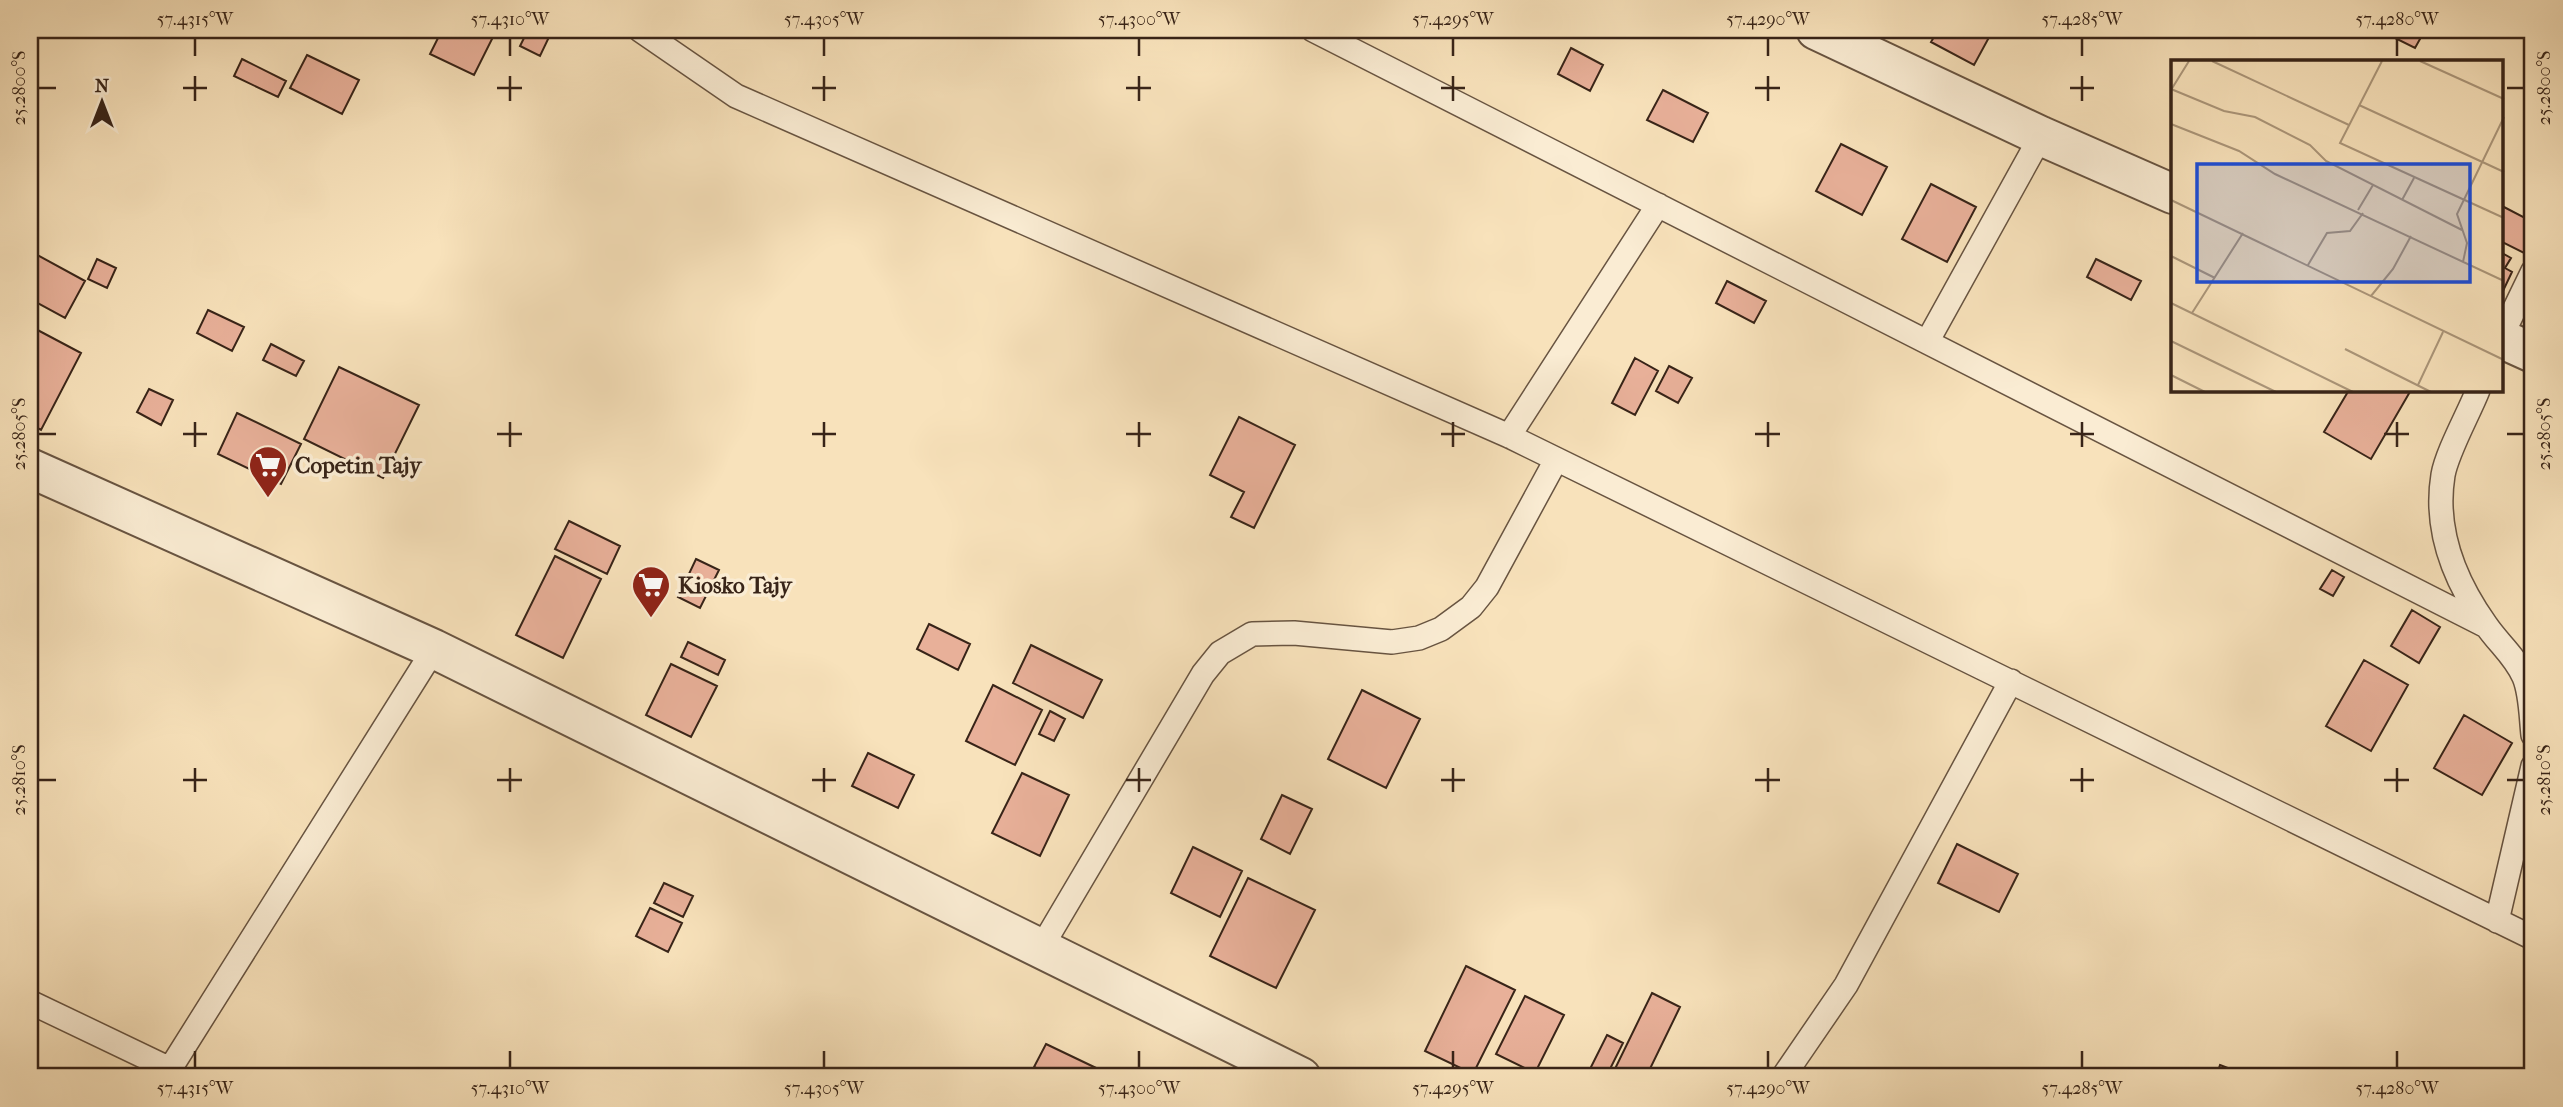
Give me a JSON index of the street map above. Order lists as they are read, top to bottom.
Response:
{
  "places": {
    "supermarket": ["Copetin Tajy", "Kiosko Tajy"]
  },
  "north": "top",
  "coordinates": [
    "57.4315°W",
    "57.4310°W",
    "57.4305°W",
    "57.4300°W",
    "57.4295°W",
    "57.4290°W",
    "57.4285°W",
    "57.4280°W",
    "25.2800°S",
    "25.2805°S",
    "25.2810°S"
  ]
}
